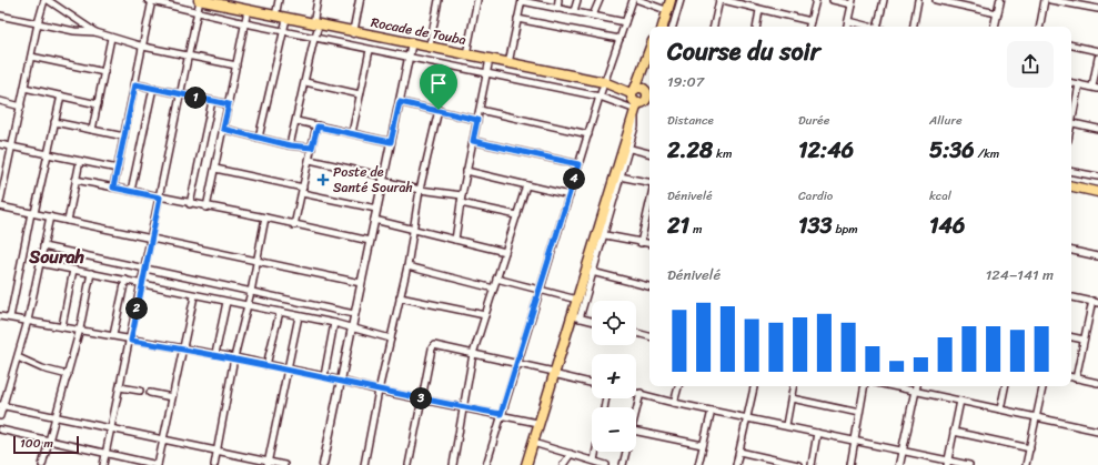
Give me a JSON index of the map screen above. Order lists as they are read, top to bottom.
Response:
{
  "streets": {
    "main road": ["Rocade de Touba"]
  },
  "districts": ["Sourah"],
  "places": {
    "health": ["Poste de Santé Sourah"]
  },
  "scale_bar": "100 m",
  "page": {
    "heading": ["Course du soir", "19:07"],
    "pins": [
      "1",
      "4",
      "2",
      "3"
    ],
    "stats": [
      ["Distance", "2.28 km"],
      ["Durée", "12:46"],
      ["Allure", "5:36 /km"],
      ["Dénivelé", "21 m"],
      ["Cardio", "133 bpm"],
      ["kcal", "146"]
    ],
    "chart": ["Dénivelé", "124–141 m"],
    "map_buttons": ["+", "−"],
    "scale": "100 m"
  }
}
